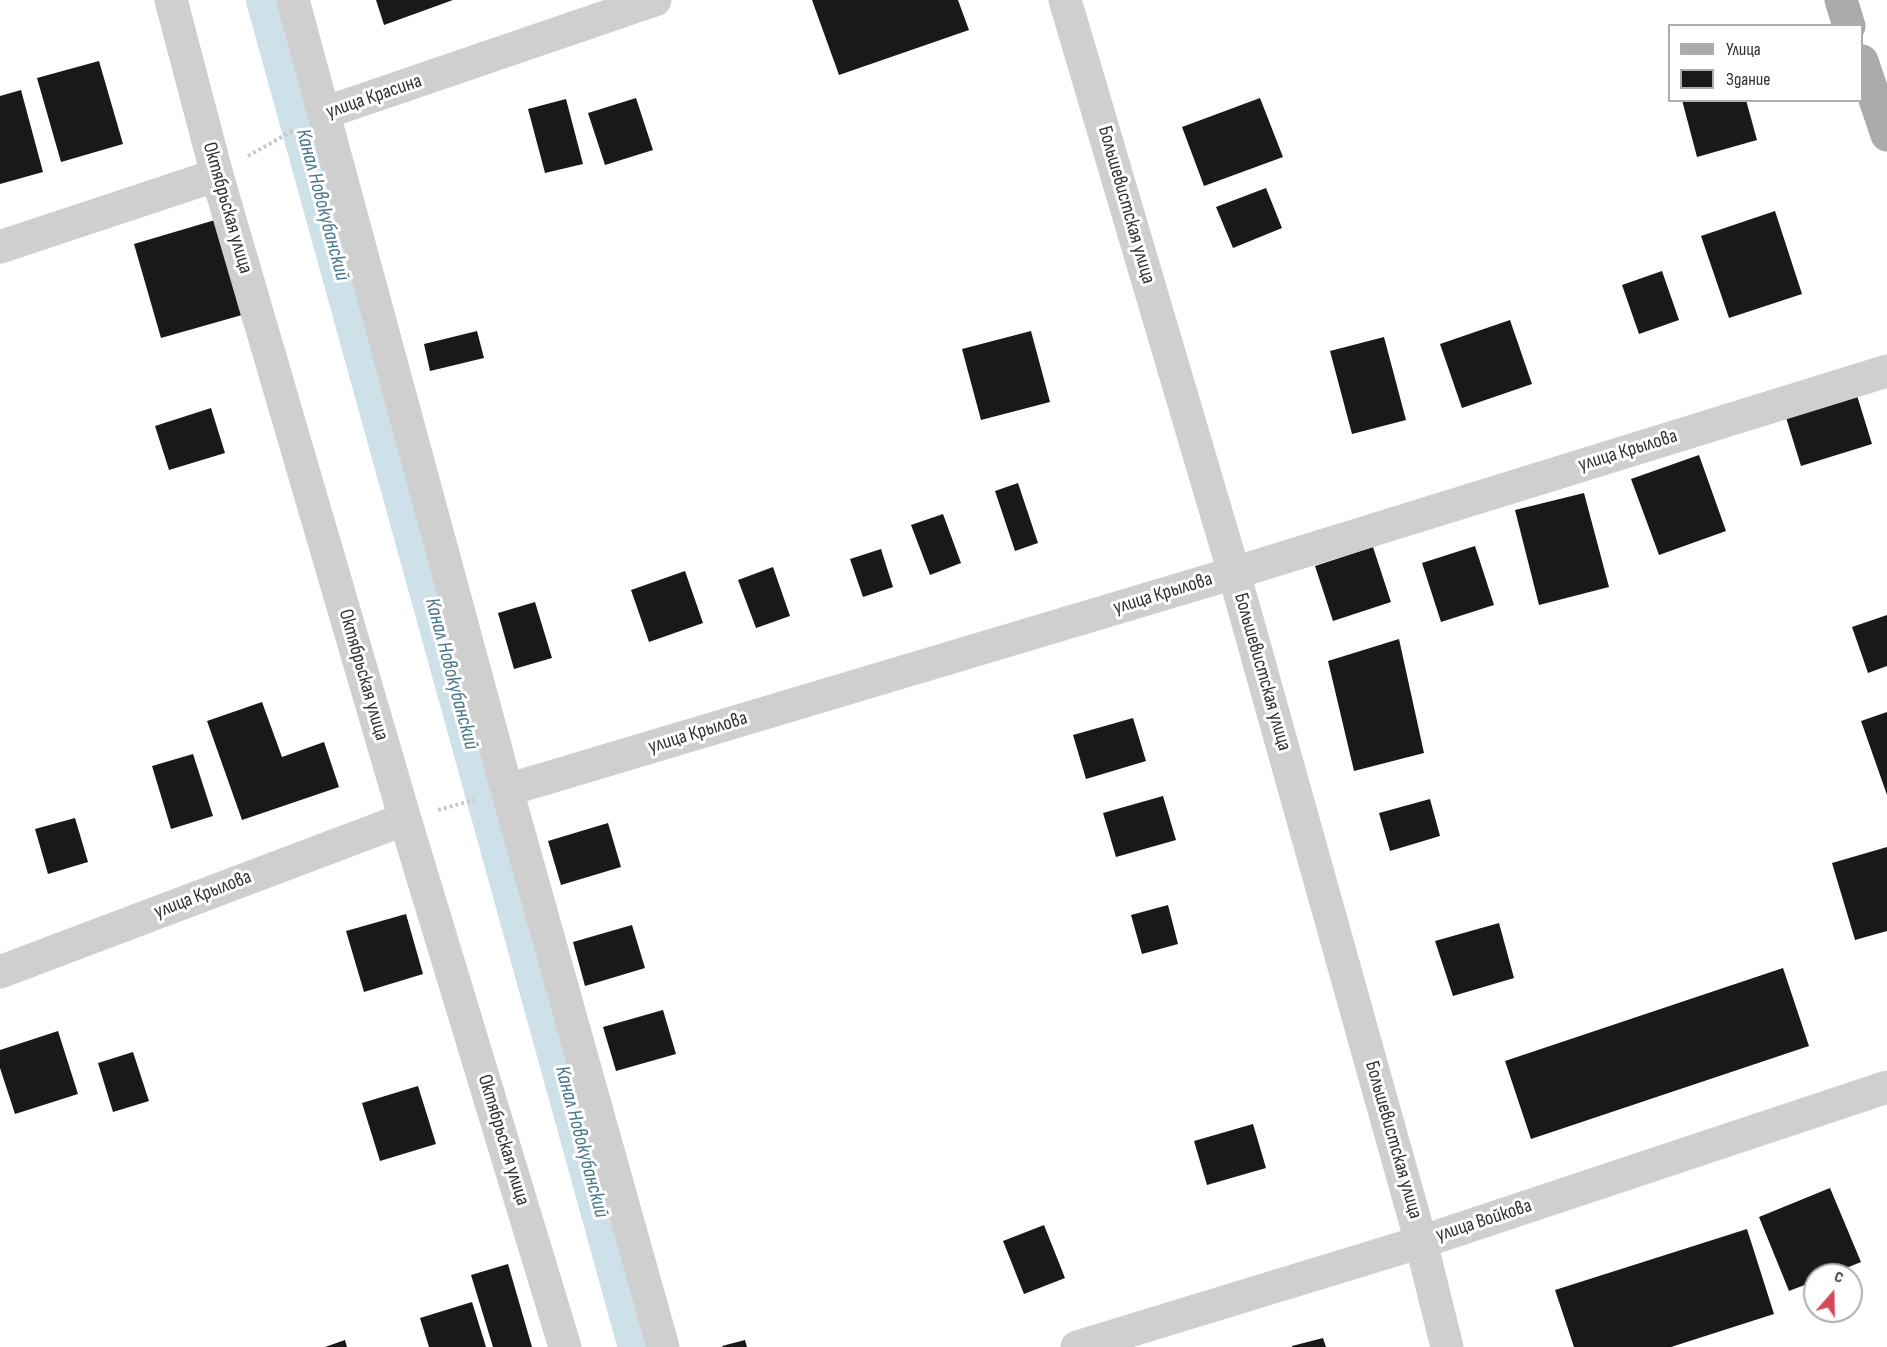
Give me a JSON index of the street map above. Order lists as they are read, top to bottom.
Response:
{
  "streets": {
    "street": [
      "улица Красина",
      "Большевистская улица",
      "Октябрьская улица",
      "улица Крылова",
      "улица Войкова"
    ]
  },
  "crossings": [
    ["улица Красина", "Октябрьская улица"],
    ["Большевистская улица", "улица Крылова"],
    ["Большевистская улица", "улица Войкова"],
    ["Октябрьская улица", "улица Крылова"]
  ],
  "water": ["Канал Новокубанский"],
  "legend": ["Улица", "Здание"],
  "north": "top"
}
